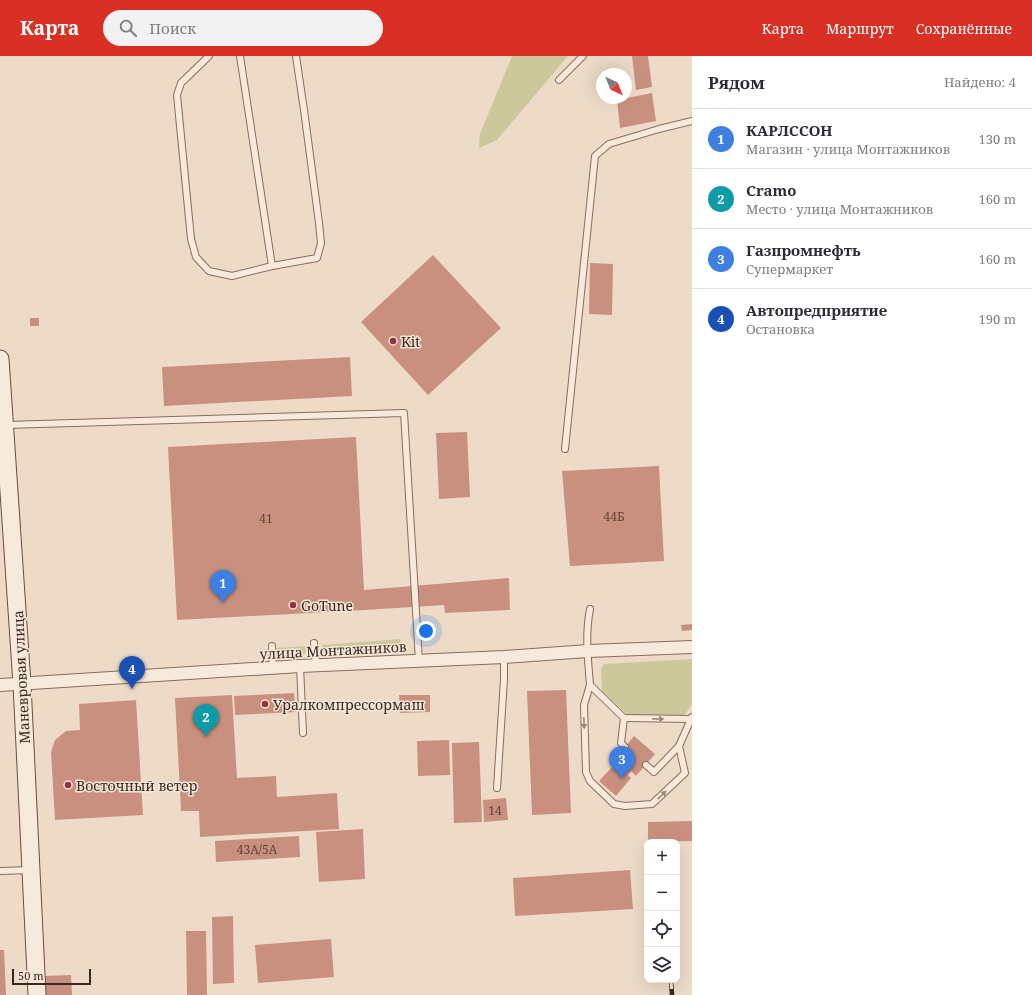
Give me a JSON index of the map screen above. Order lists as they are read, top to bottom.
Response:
{
  "streets": {
    "main road": ["Маневровая улица"],
    "street": ["улица Монтажников"]
  },
  "crossings": [
    ["улица Монтажников", "Маневровая улица"]
  ],
  "places": [
    "Kit",
    "GoTune",
    "Уралкомпрессормаш",
    "Восточный ветер"
  ],
  "house_numbers": [
    "44Б",
    "41",
    "14",
    "43А/5А"
  ],
  "scale_bar": "50 m",
  "north": "bottom right",
  "page": {
    "header": "Карта",
    "search": "Поиск",
    "nav": ["Карта", "Маршрут", "Сохранённые"],
    "heading": ["Рядом", "Найдено: 4"],
    "list": [
      {
        "mark": "1",
        "name": "КАРЛССОН",
        "note": "Магазин · улица Монтажников",
        "value": "130 m"
      },
      {
        "mark": "2",
        "name": "Cramo",
        "note": "Место · улица Монтажников",
        "value": "160 m"
      },
      {
        "mark": "3",
        "name": "Газпромнефть",
        "note": "Супермаркет",
        "value": "160 m"
      },
      {
        "mark": "4",
        "name": "Автопредприятие",
        "note": "Остановка",
        "value": "190 m"
      }
    ],
    "pins": [
      "1",
      "4",
      "2",
      "3"
    ],
    "map_buttons": ["+", "−"],
    "scale": "50 m"
  }
}
